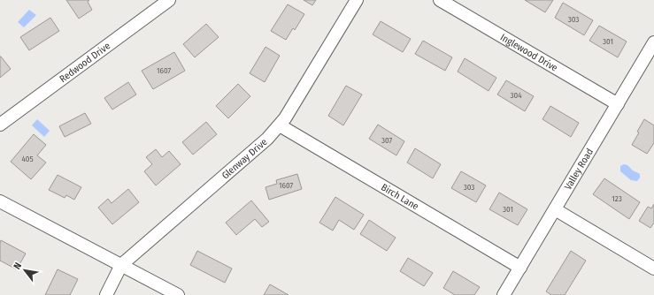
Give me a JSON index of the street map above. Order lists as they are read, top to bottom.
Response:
{
  "streets": {
    "street": [
      "Inglewood Drive",
      "Redwood Drive",
      "Glenway Drive",
      "Valley Road",
      "Birch Lane"
    ]
  },
  "crossings": [
    ["Inglewood Drive", "Valley Road"],
    ["Glenway Drive", "Birch Lane"],
    ["Valley Road", "Birch Lane"]
  ],
  "house_numbers": [
    "303",
    "301",
    "1607",
    "304",
    "307",
    "405",
    "1607",
    "303",
    "123",
    "301"
  ],
  "north": "top left"
}
